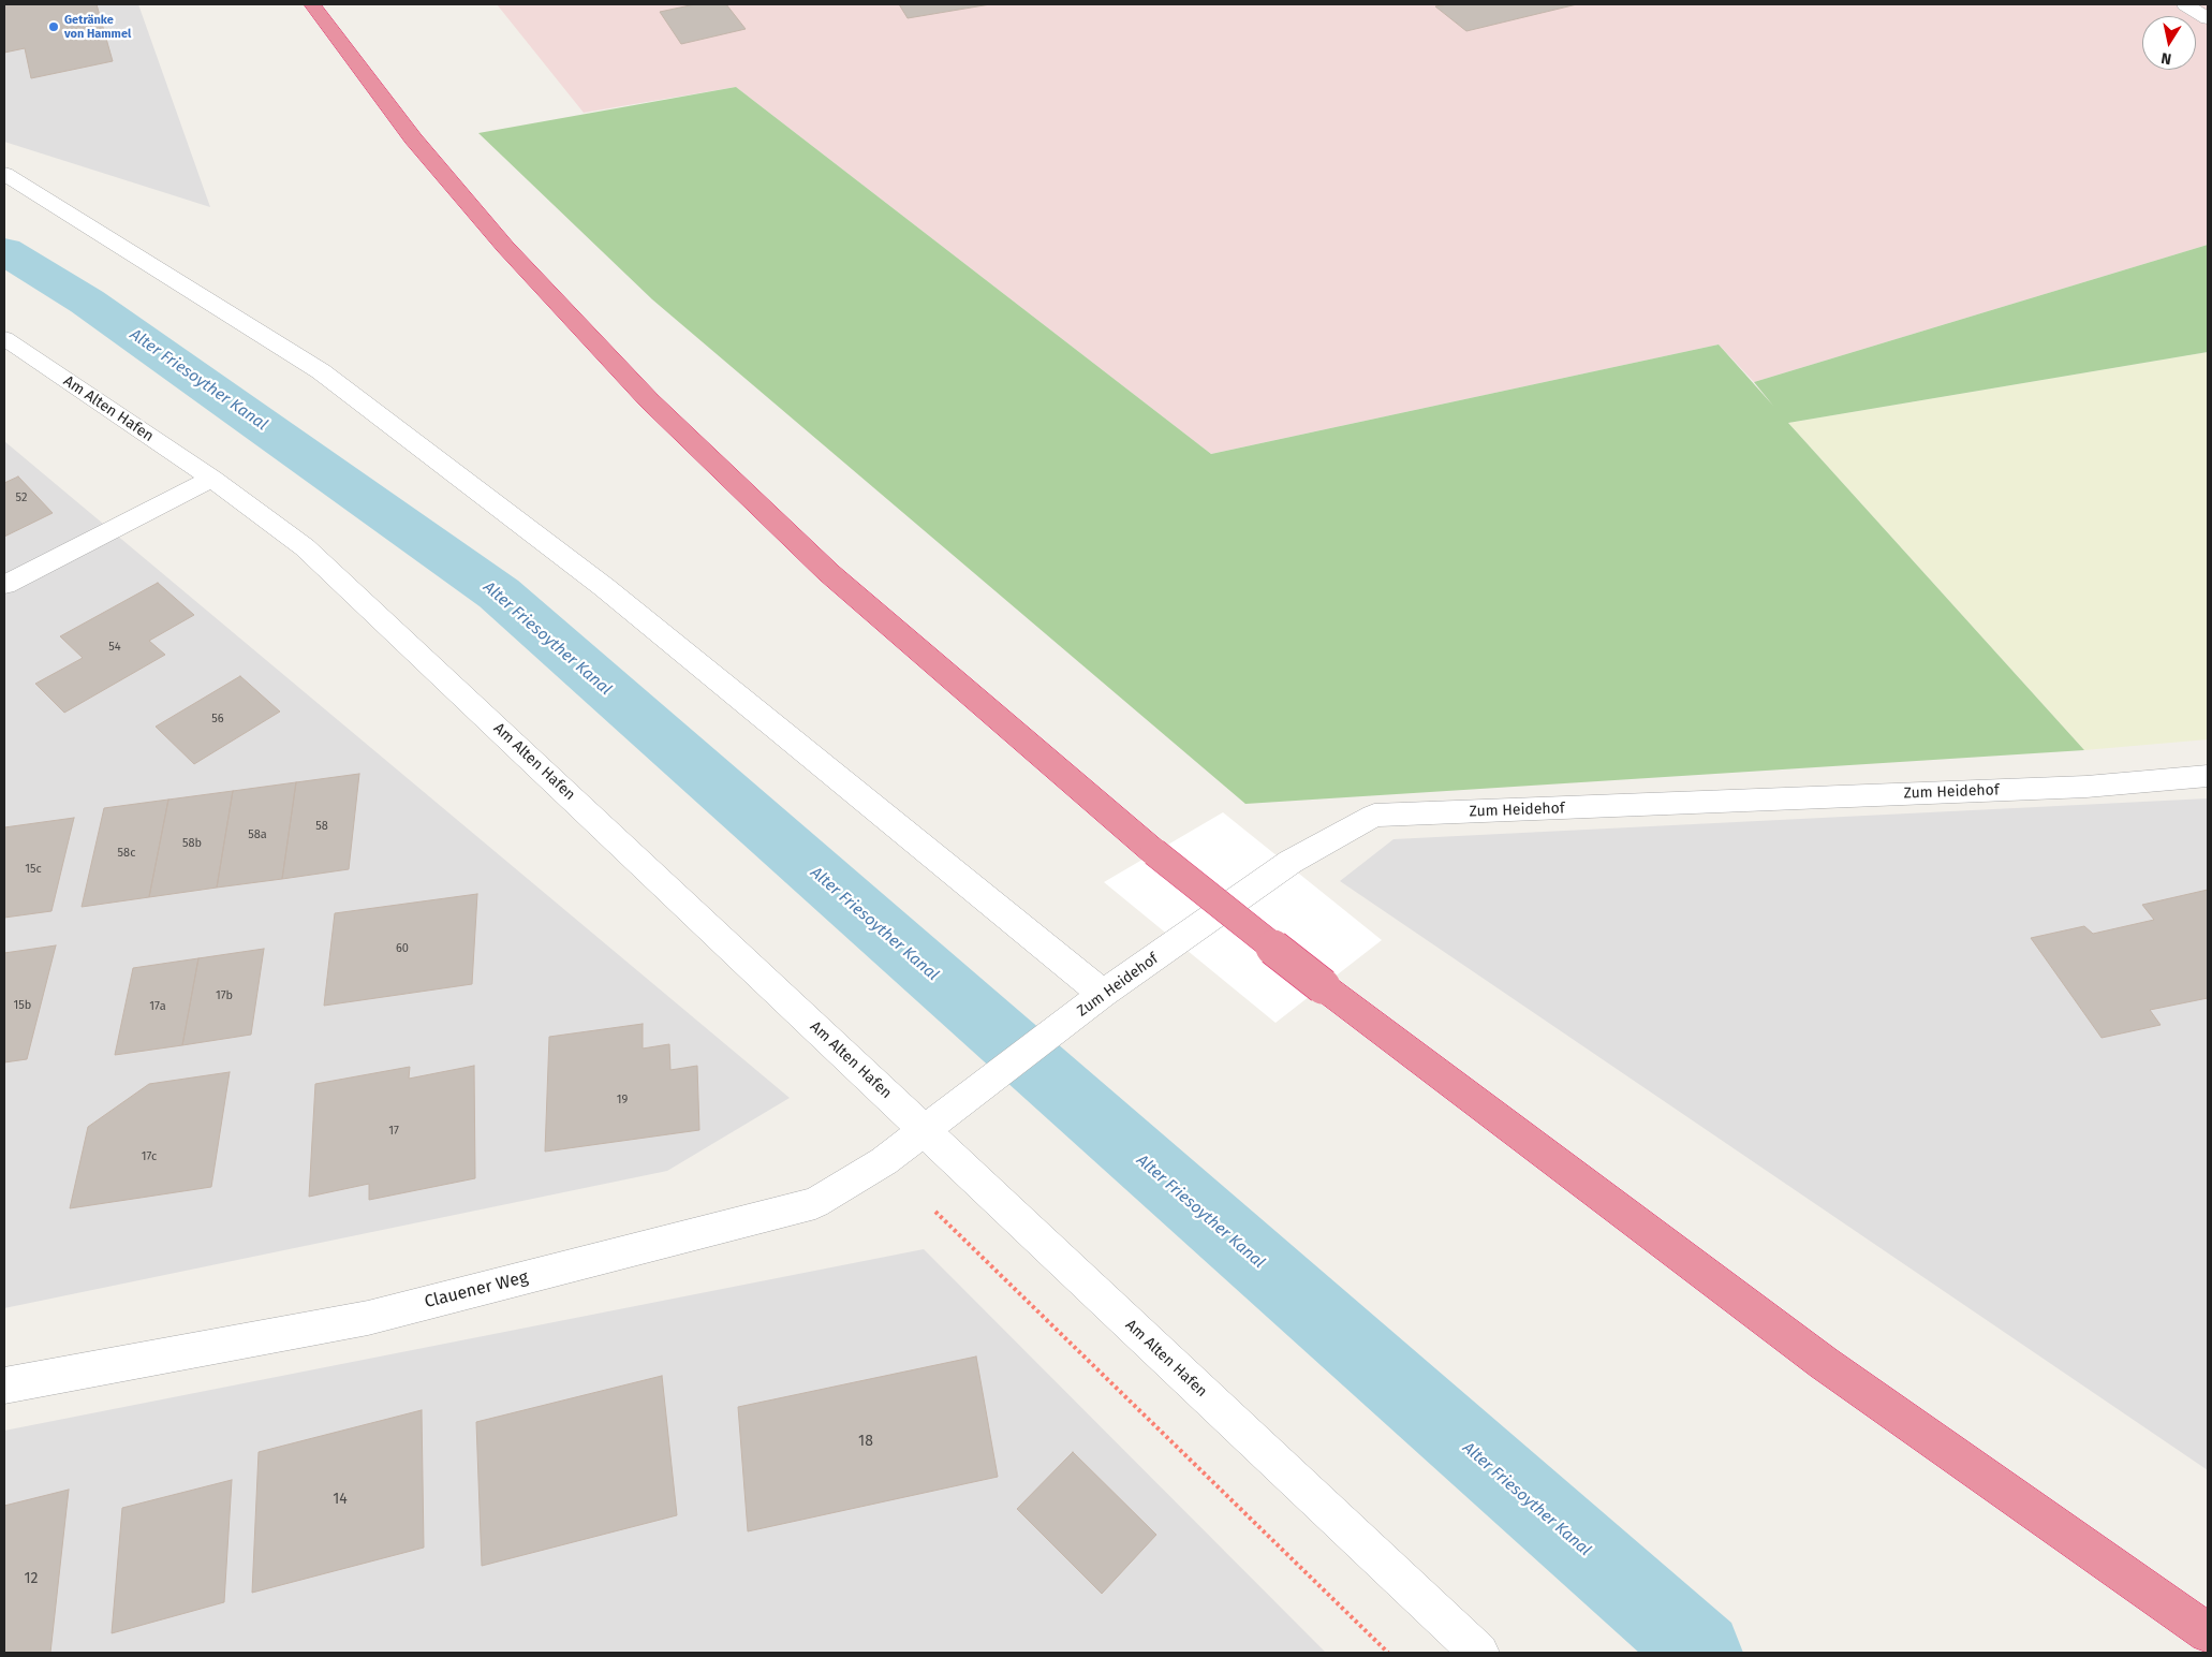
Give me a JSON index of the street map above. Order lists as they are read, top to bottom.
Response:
{
  "streets": {
    "street": ["Am Alten Hafen", "Zum Heidehof", "Clauener Weg"]
  },
  "crossings": [
    ["Am Alten Hafen", "Zum Heidehof"],
    ["Am Alten Hafen", "Clauener Weg"],
    ["Zum Heidehof", "Clauener Weg"]
  ],
  "water": ["Alter Friesoyther Kanal"],
  "places": ["Getränke von Hammel"],
  "house_numbers": [
    "52",
    "54",
    "56",
    "58",
    "58a",
    "58b",
    "58c",
    "15c",
    "60",
    "17b",
    "15b",
    "17a",
    "19",
    "17",
    "17c",
    "18",
    "14",
    "12"
  ],
  "north": "bottom"
}
